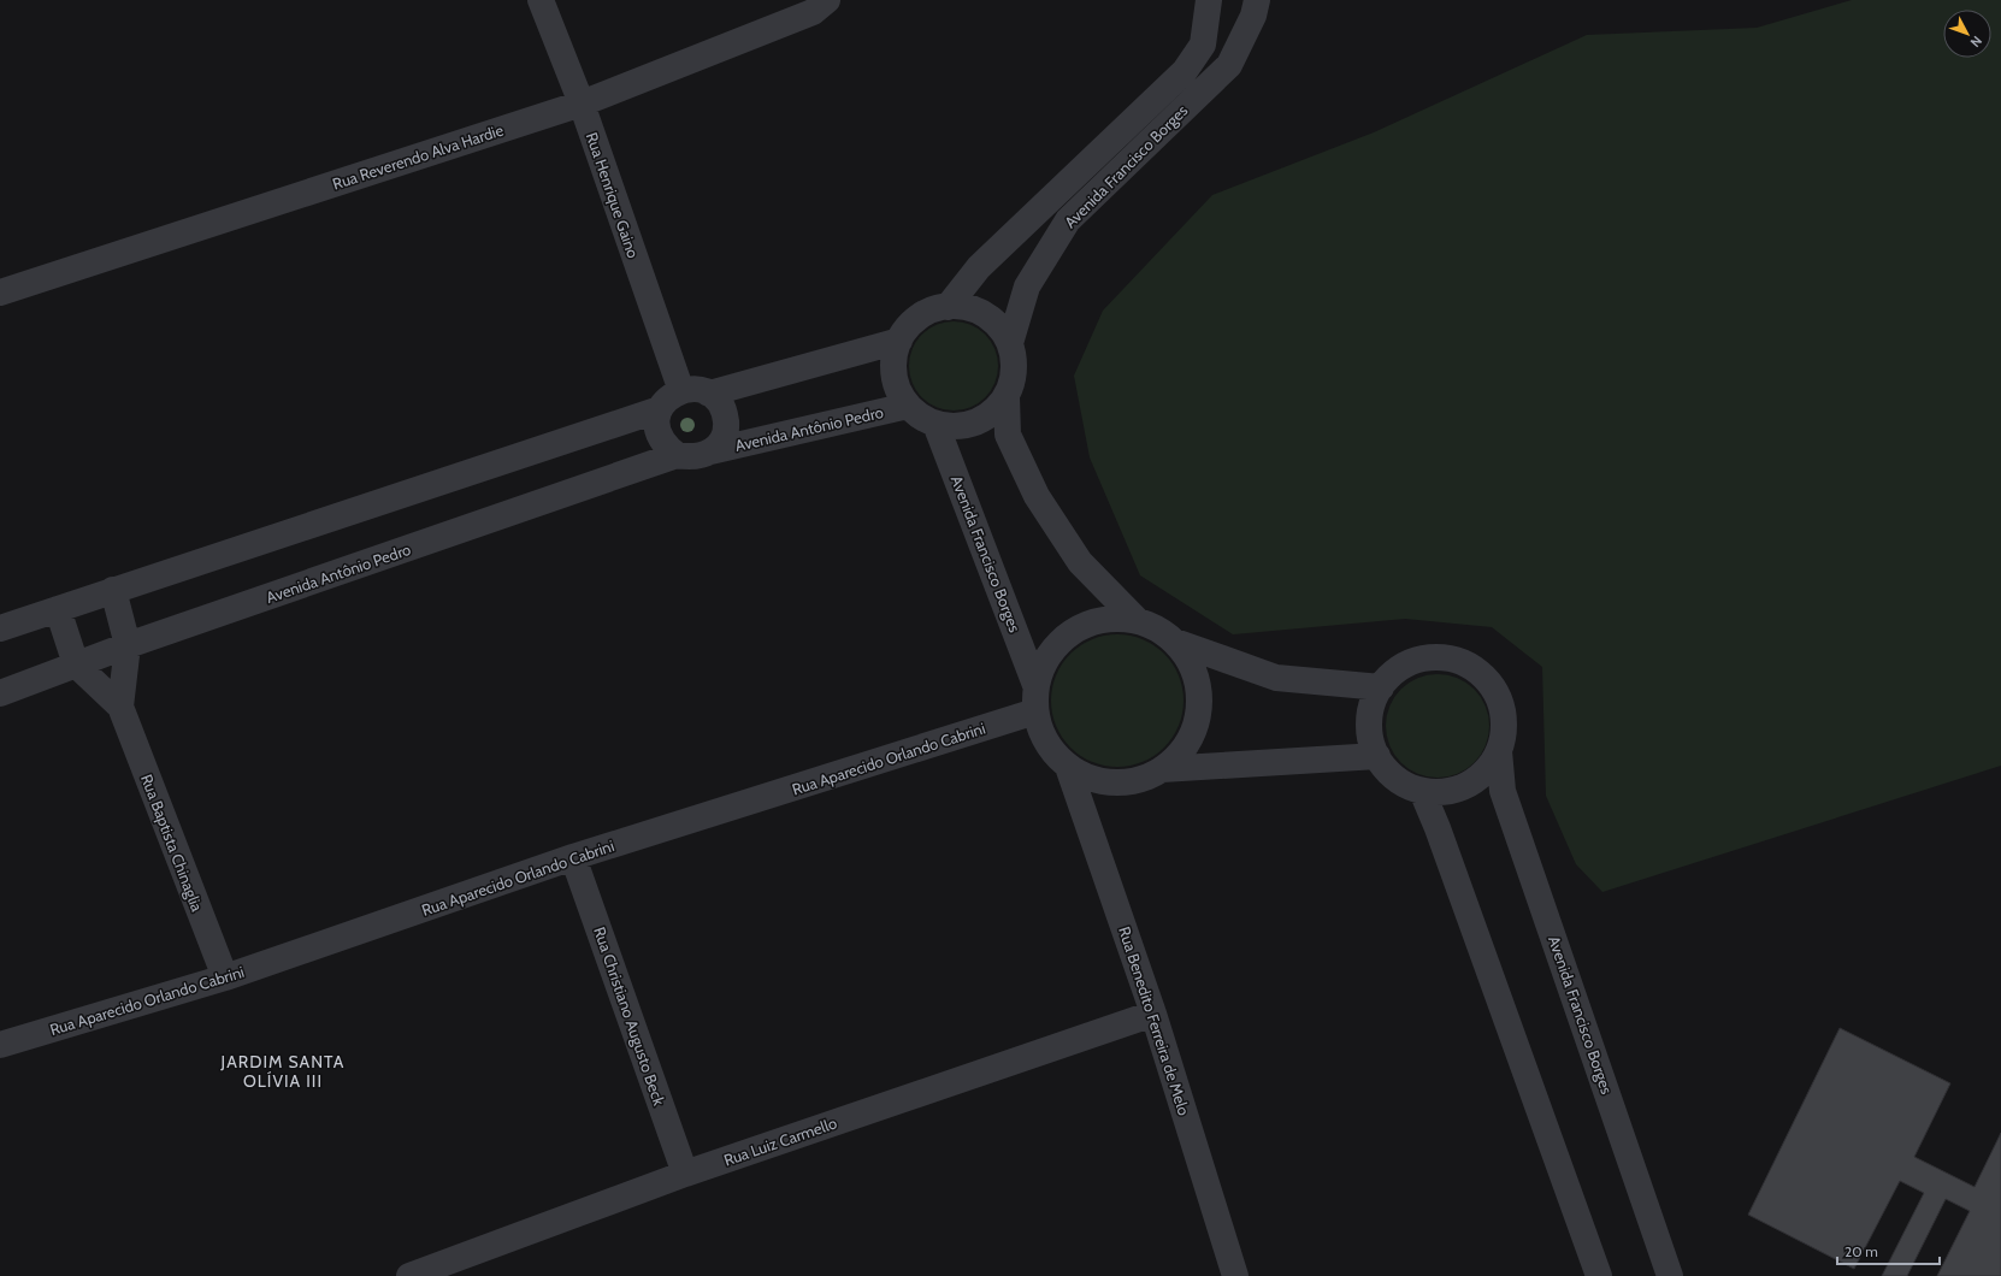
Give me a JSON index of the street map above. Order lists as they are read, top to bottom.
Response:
{
  "streets": {
    "street": [
      "Rua Reverendo Alva Hardie",
      "Avenida Francisco Borges",
      "Rua Henrique Gaino",
      "Avenida Antônio Pedro",
      "Rua Aparecido Orlando Cabrini",
      "Rua Baptista Chinaglia",
      "Rua Christiano Augusto Beck",
      "Rua Benedito Ferreira de Melo",
      "Rua Luiz Carmello"
    ]
  },
  "crossings": [
    ["Rua Reverendo Alva Hardie", "Rua Henrique Gaino"],
    ["Avenida Francisco Borges", "Avenida Antônio Pedro"],
    ["Avenida Francisco Borges", "Rua Aparecido Orlando Cabrini"],
    ["Avenida Francisco Borges", "Rua Benedito Ferreira de Melo"],
    ["Rua Henrique Gaino", "Avenida Antônio Pedro"],
    ["Avenida Antônio Pedro", "Rua Baptista Chinaglia"],
    ["Rua Aparecido Orlando Cabrini", "Rua Baptista Chinaglia"],
    ["Rua Aparecido Orlando Cabrini", "Rua Christiano Augusto Beck"],
    ["Rua Aparecido Orlando Cabrini", "Rua Benedito Ferreira de Melo"],
    ["Rua Christiano Augusto Beck", "Rua Luiz Carmello"],
    ["Rua Benedito Ferreira de Melo", "Rua Luiz Carmello"]
  ],
  "districts": ["JARDIM SANTA OLÍVIA III"],
  "scale_bar": "20 m",
  "north": "bottom right"
}
